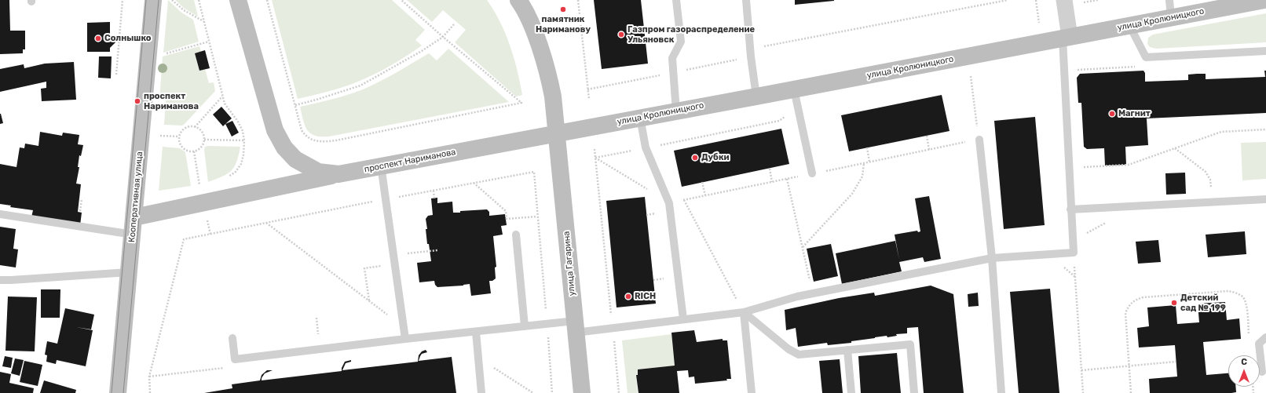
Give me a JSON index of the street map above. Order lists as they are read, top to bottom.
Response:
{
  "streets": {
    "street": [
      "улица Кролюницкого",
      "проспект Нариманова",
      "Кооперативная улица",
      "улица Гагарина"
    ]
  },
  "crossings": [
    ["улица Кролюницкого", "проспект Нариманова"],
    ["улица Кролюницкого", "улица Гагарина"],
    ["проспект Нариманова", "улица Гагарина"]
  ],
  "places": [
    "памятник Нариманову",
    "Газпром газораспределение Ульяновск",
    "Солнышко",
    "проспект Нариманова",
    "Магнит",
    "Дубки",
    "RICH",
    "Детский сад № 199"
  ],
  "north": "top"
}
